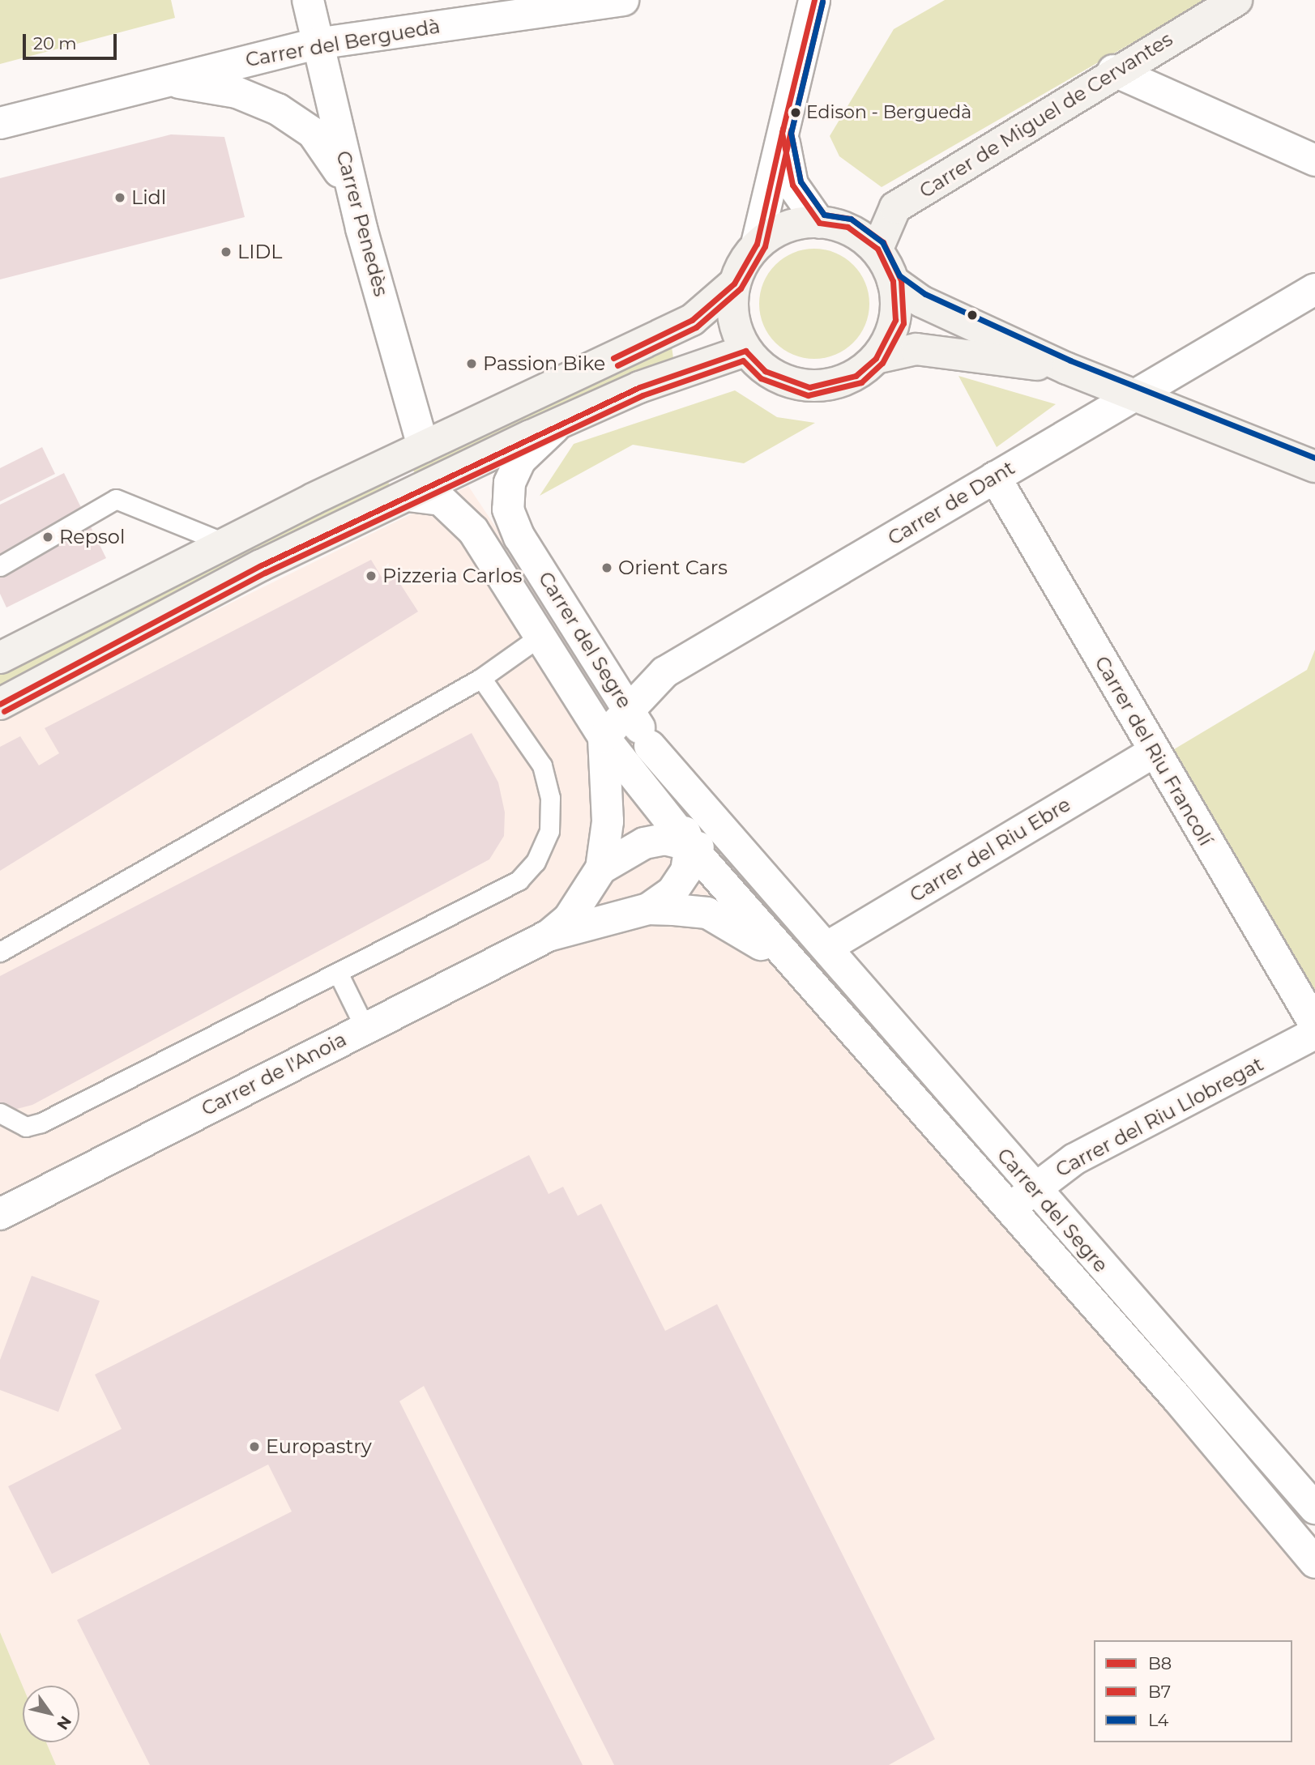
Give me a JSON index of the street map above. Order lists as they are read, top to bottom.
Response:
{
  "streets": {
    "main road": ["Carrer de Miguel de Cervantes"],
    "street": [
      "Carrer del Berguedà",
      "Carrer Penedès",
      "Carrer de Dant",
      "Carrer del Segre",
      "Carrer del Riu Francolí",
      "Carrer del Riu Ebre",
      "Carrer de l'Anoia",
      "Carrer del Riu Llobregat"
    ]
  },
  "crossings": [
    ["Carrer del Berguedà", "Carrer Penedès"],
    ["Carrer de Dant", "Carrer del Segre"],
    ["Carrer de Dant", "Carrer del Riu Francolí"],
    ["Carrer del Segre", "Carrer del Riu Ebre"],
    ["Carrer del Segre", "Carrer de l'Anoia"],
    ["Carrer del Segre", "Carrer del Riu Llobregat"],
    ["Carrer del Riu Francolí", "Carrer del Riu Ebre"]
  ],
  "places": [
    "Edison - Berguedà",
    "Lidl",
    "LIDL",
    "Passion Bike",
    "Repsol",
    "Orient Cars",
    "Pizzeria Carlos",
    "Europastry"
  ],
  "lines": ["transit line B8", "transit line B7", "transit line L4"],
  "legend": ["B8", "B7", "L4"],
  "scale_bar": "20 m",
  "north": "bottom right"
}
